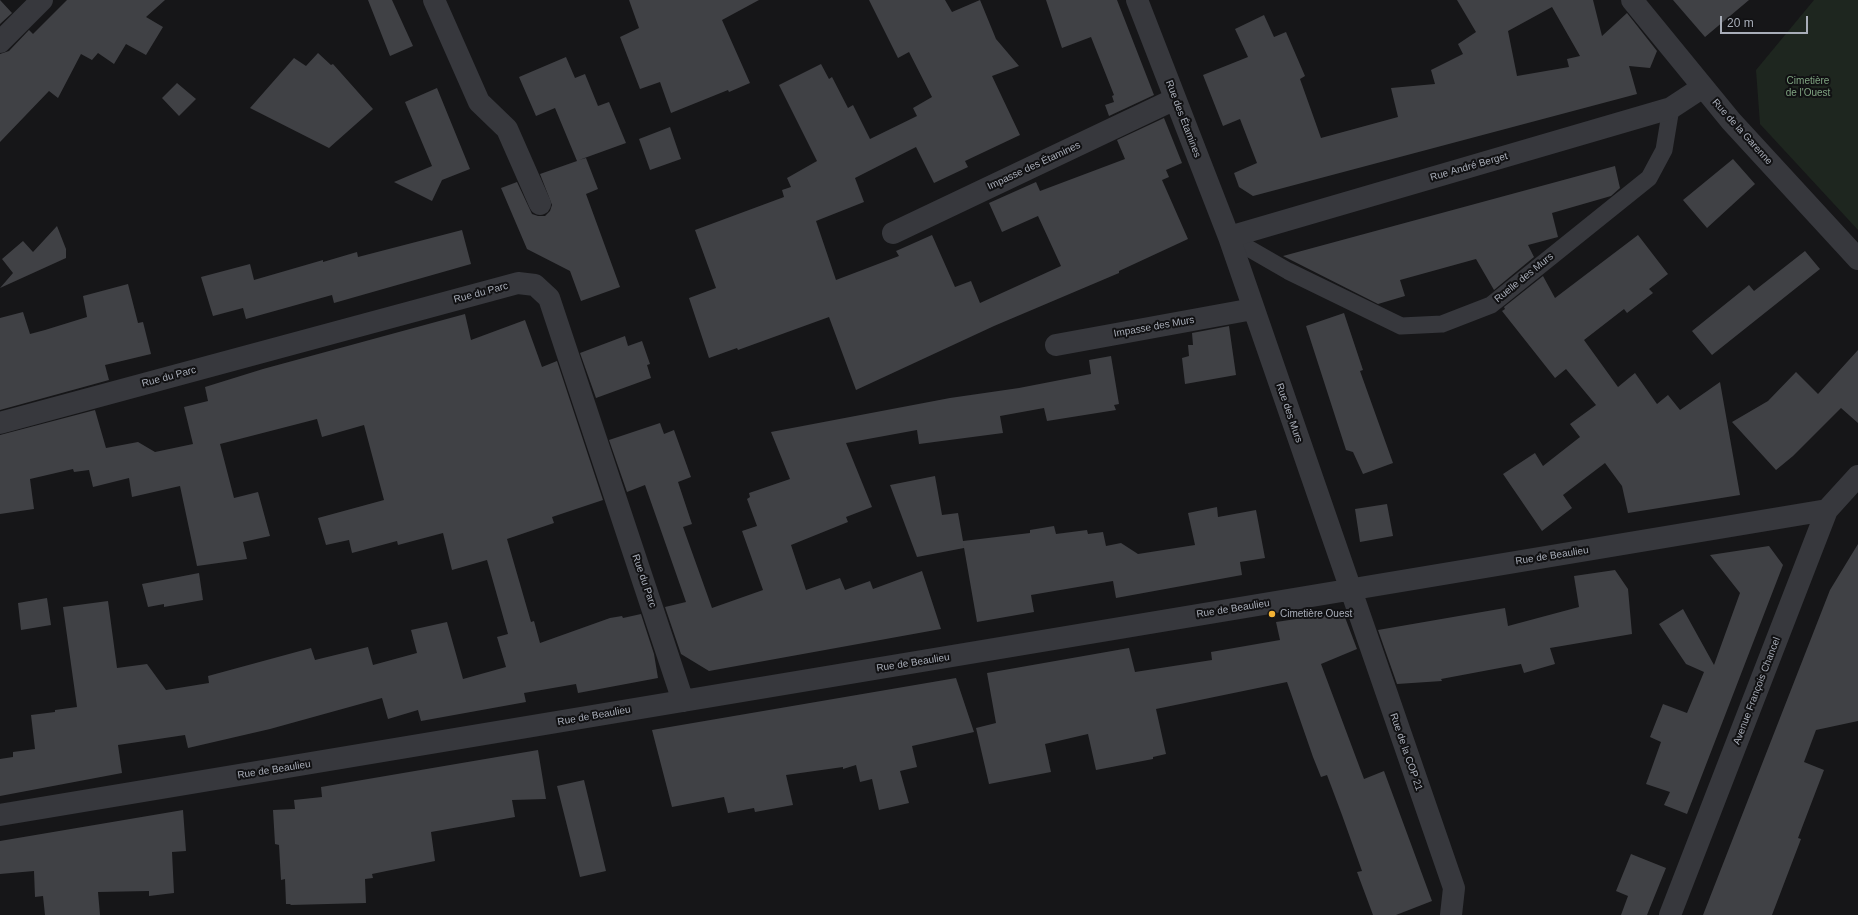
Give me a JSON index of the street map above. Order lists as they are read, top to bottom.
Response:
{
  "streets": {
    "street": [
      "Rue des Étamines",
      "Rue de la Garenne",
      "Impasse des Étamines",
      "Rue André Berget",
      "Rue du Parc",
      "Impasse des Murs",
      "Rue des Murs",
      "Rue de Beaulieu",
      "Avenue François Chancel",
      "Rue de la COP 21"
    ],
    "lane": ["Ruelle des Murs"]
  },
  "crossings": [
    ["Rue des Étamines", "Impasse des Étamines"],
    ["Rue des Étamines", "Rue André Berget"],
    ["Rue des Étamines", "Ruelle des Murs"],
    ["Rue des Étamines", "Rue des Murs"],
    ["Rue de la Garenne", "Rue André Berget"],
    ["Rue André Berget", "Ruelle des Murs"],
    ["Rue André Berget", "Rue des Murs"],
    ["Ruelle des Murs", "Rue des Murs"],
    ["Rue du Parc", "Rue de Beaulieu"],
    ["Impasse des Murs", "Rue des Murs"],
    ["Rue des Murs", "Rue de Beaulieu"],
    ["Rue des Murs", "Rue de la COP 21"],
    ["Rue de Beaulieu", "Avenue François Chancel"],
    ["Rue de Beaulieu", "Rue de la COP 21"]
  ],
  "parks": ["Cimetière de l'Ouest"],
  "places": ["Cimetière Ouest"],
  "scale_bar": "20 m"
}
